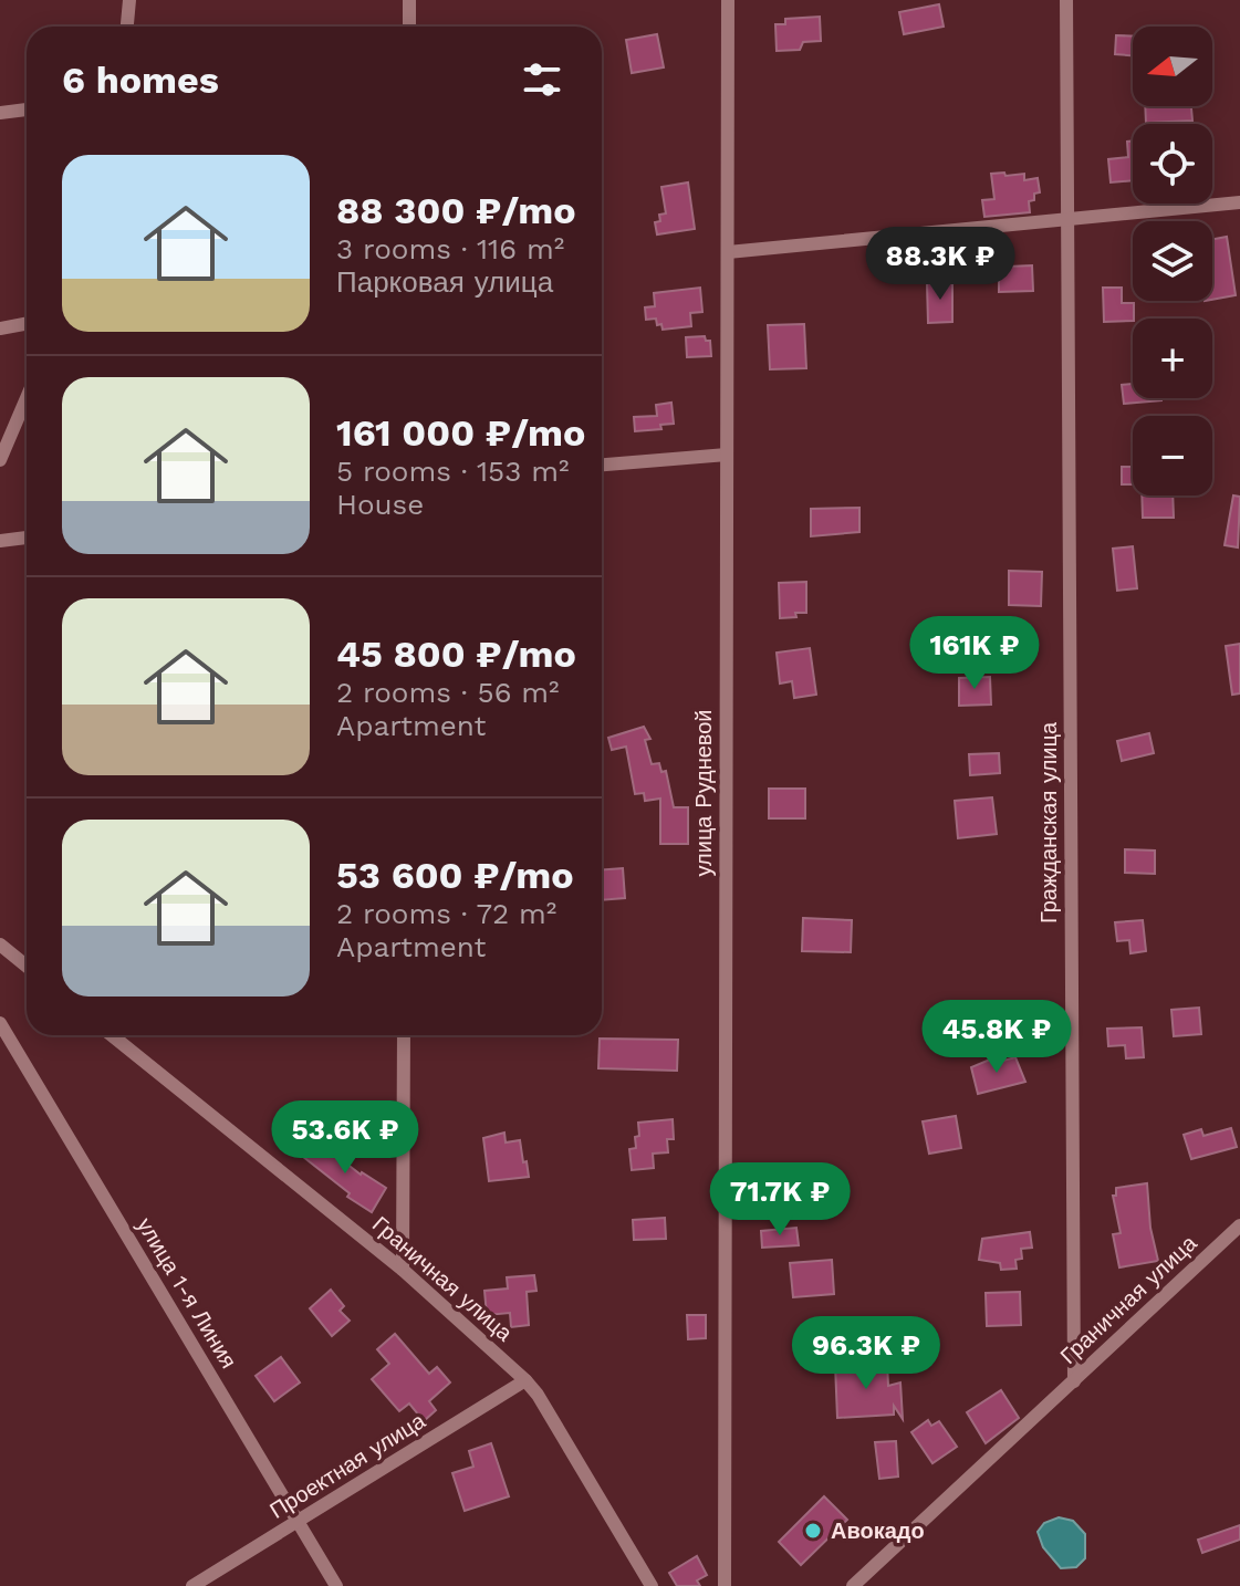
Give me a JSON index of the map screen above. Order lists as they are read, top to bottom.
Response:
{
  "streets": {
    "street": [
      "улица Рудневой",
      "Гражданская улица",
      "Граничная улица",
      "улица 1-я Линия",
      "Проектная улица"
    ]
  },
  "crossings": [
    ["Гражданская улица", "Граничная улица"],
    ["Граничная улица", "Проектная улица"],
    ["улица 1-я Линия", "Проектная улица"]
  ],
  "places": ["Авокадо"],
  "north": "left",
  "page": {
    "map_buttons": ["+", "−"],
    "heading": "6 homes",
    "list": [
      {
        "name": "88 300 ₽/mo",
        "note": "3 rooms · 116 m² · Парковая улица"
      },
      {
        "name": "161 000 ₽/mo",
        "note": "5 rooms · 153 m² · House"
      },
      {
        "name": "45 800 ₽/mo",
        "note": "2 rooms · 56 m² · Apartment"
      },
      {
        "name": "53 600 ₽/mo",
        "note": "2 rooms · 72 m² · Apartment"
      }
    ],
    "price": [
      "88.3K ₽",
      "161K ₽",
      "45.8K ₽",
      "53.6K ₽",
      "71.7K ₽",
      "96.3K ₽"
    ]
  }
}
